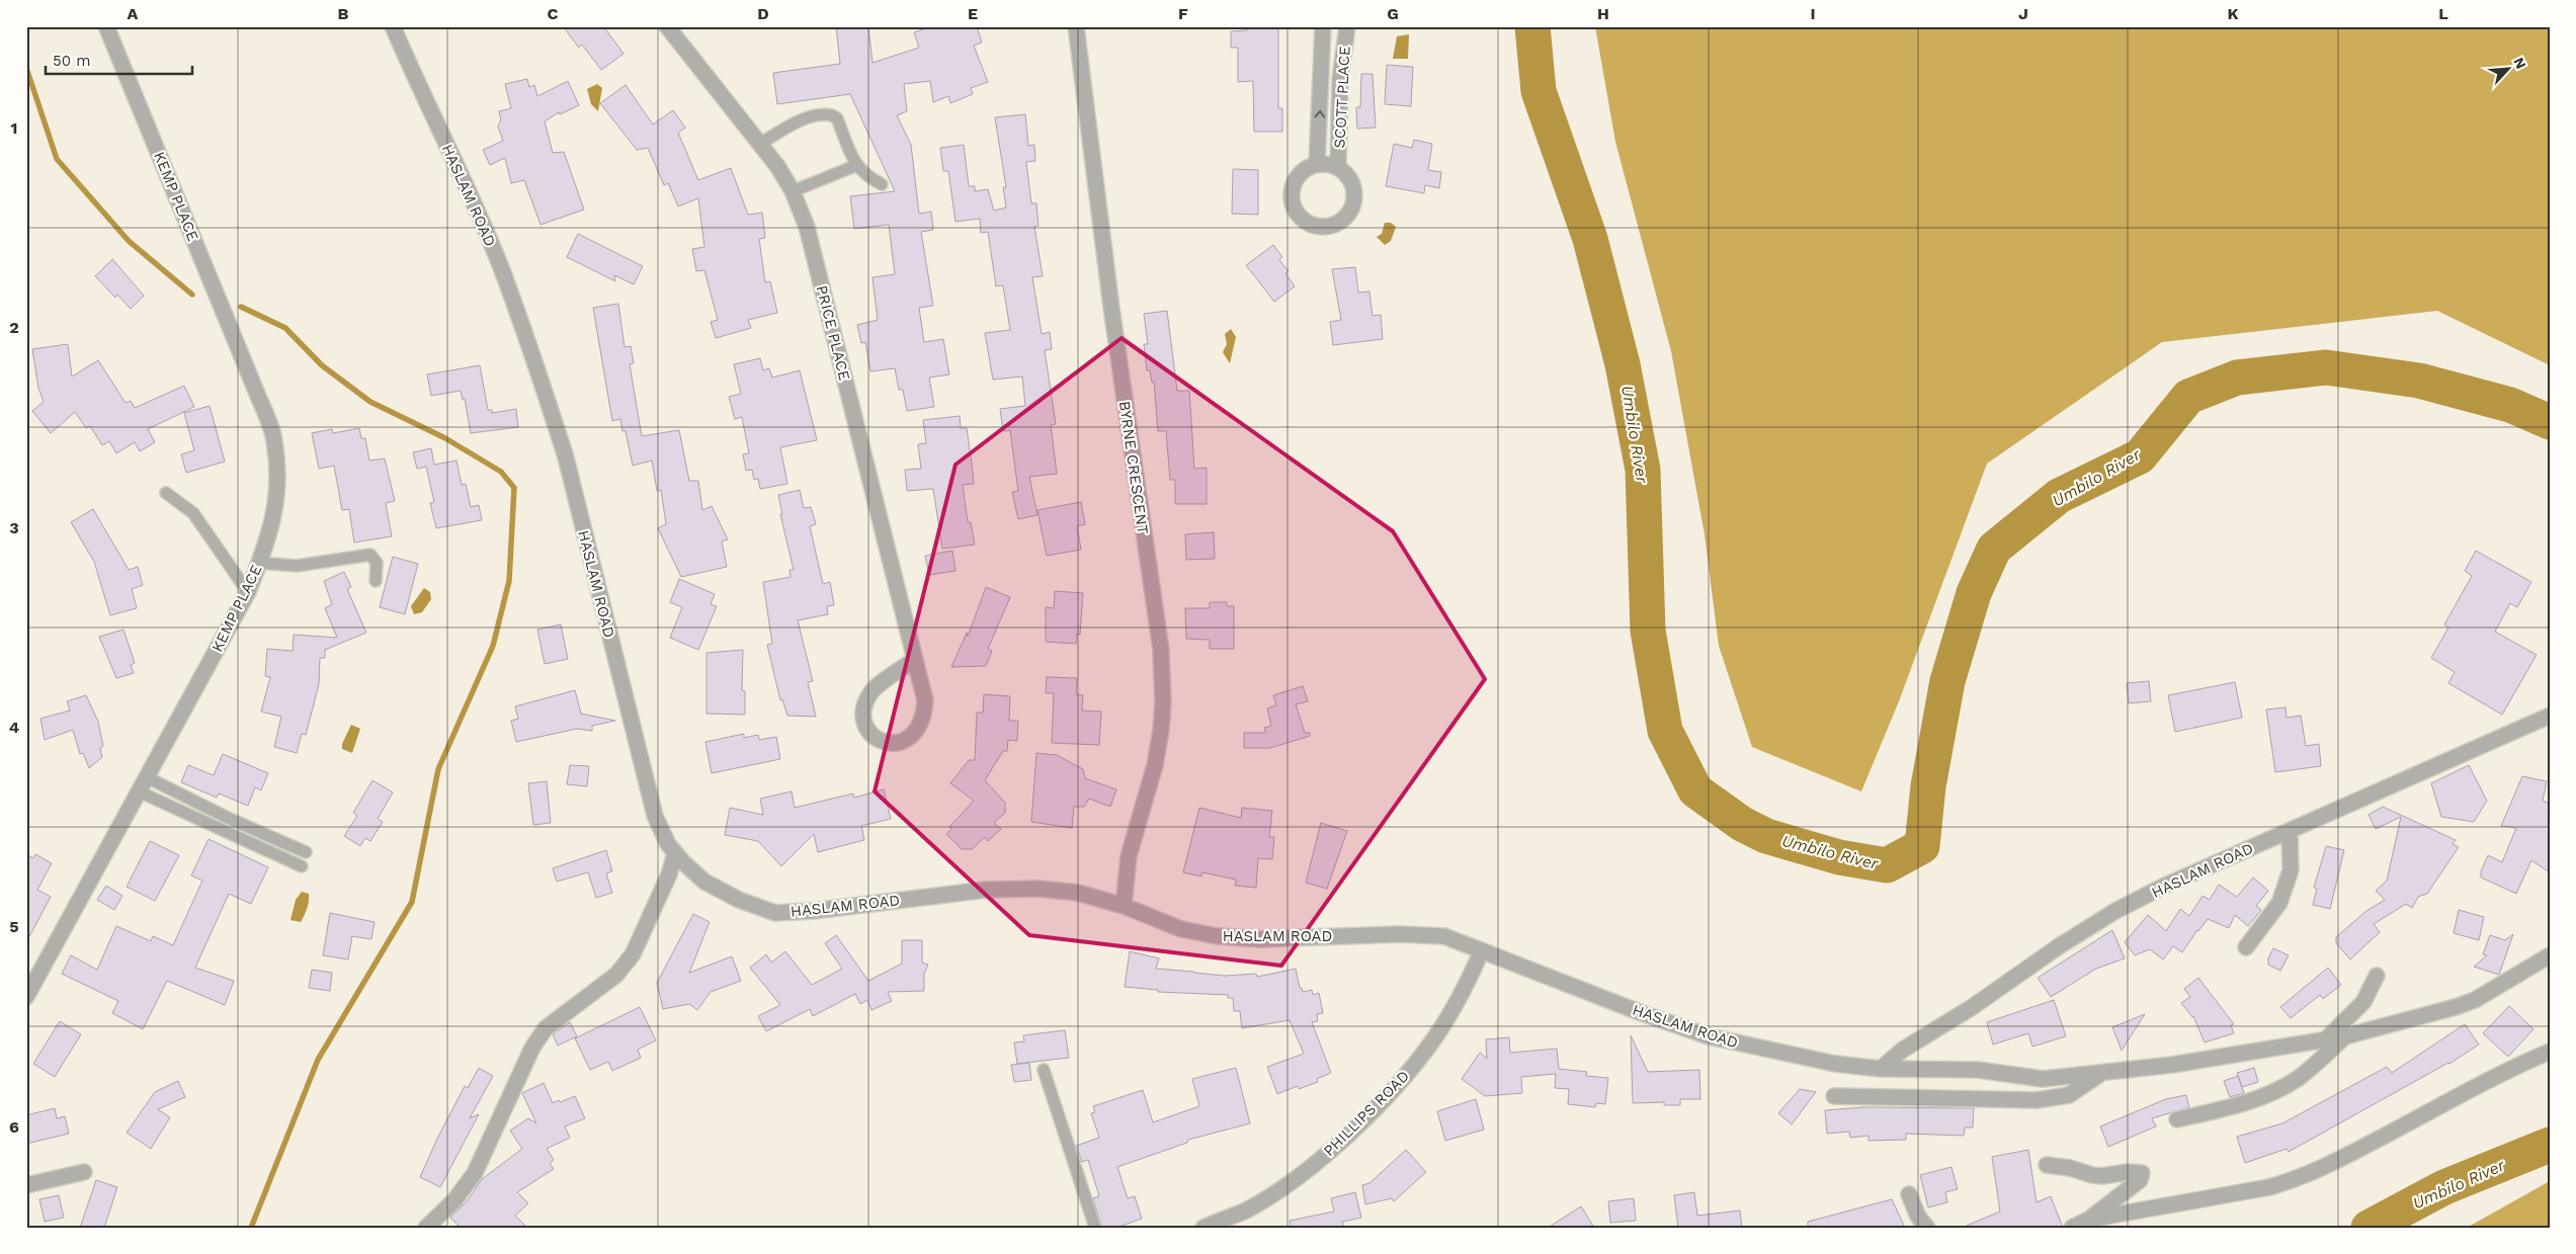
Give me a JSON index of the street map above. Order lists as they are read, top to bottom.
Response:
{
  "streets": {
    "street": [
      "SCOTT PLACE",
      "HASLAM ROAD",
      "KEMP PLACE",
      "PRICE PLACE",
      "BYRNE CRESCENT",
      "PHILLIPS ROAD"
    ]
  },
  "crossings": [
    ["HASLAM ROAD", "BYRNE CRESCENT"],
    ["HASLAM ROAD", "PHILLIPS ROAD"]
  ],
  "water": ["Umbilo River"],
  "scale_bar": "50 m",
  "north": "top right",
  "grid": {
    "columns": [
      "A",
      "B",
      "C",
      "D",
      "E",
      "F",
      "G",
      "H",
      "I",
      "J",
      "K",
      "L"
    ],
    "rows": [
      "1",
      "2",
      "3",
      "4",
      "5",
      "6"
    ]
  }
}
